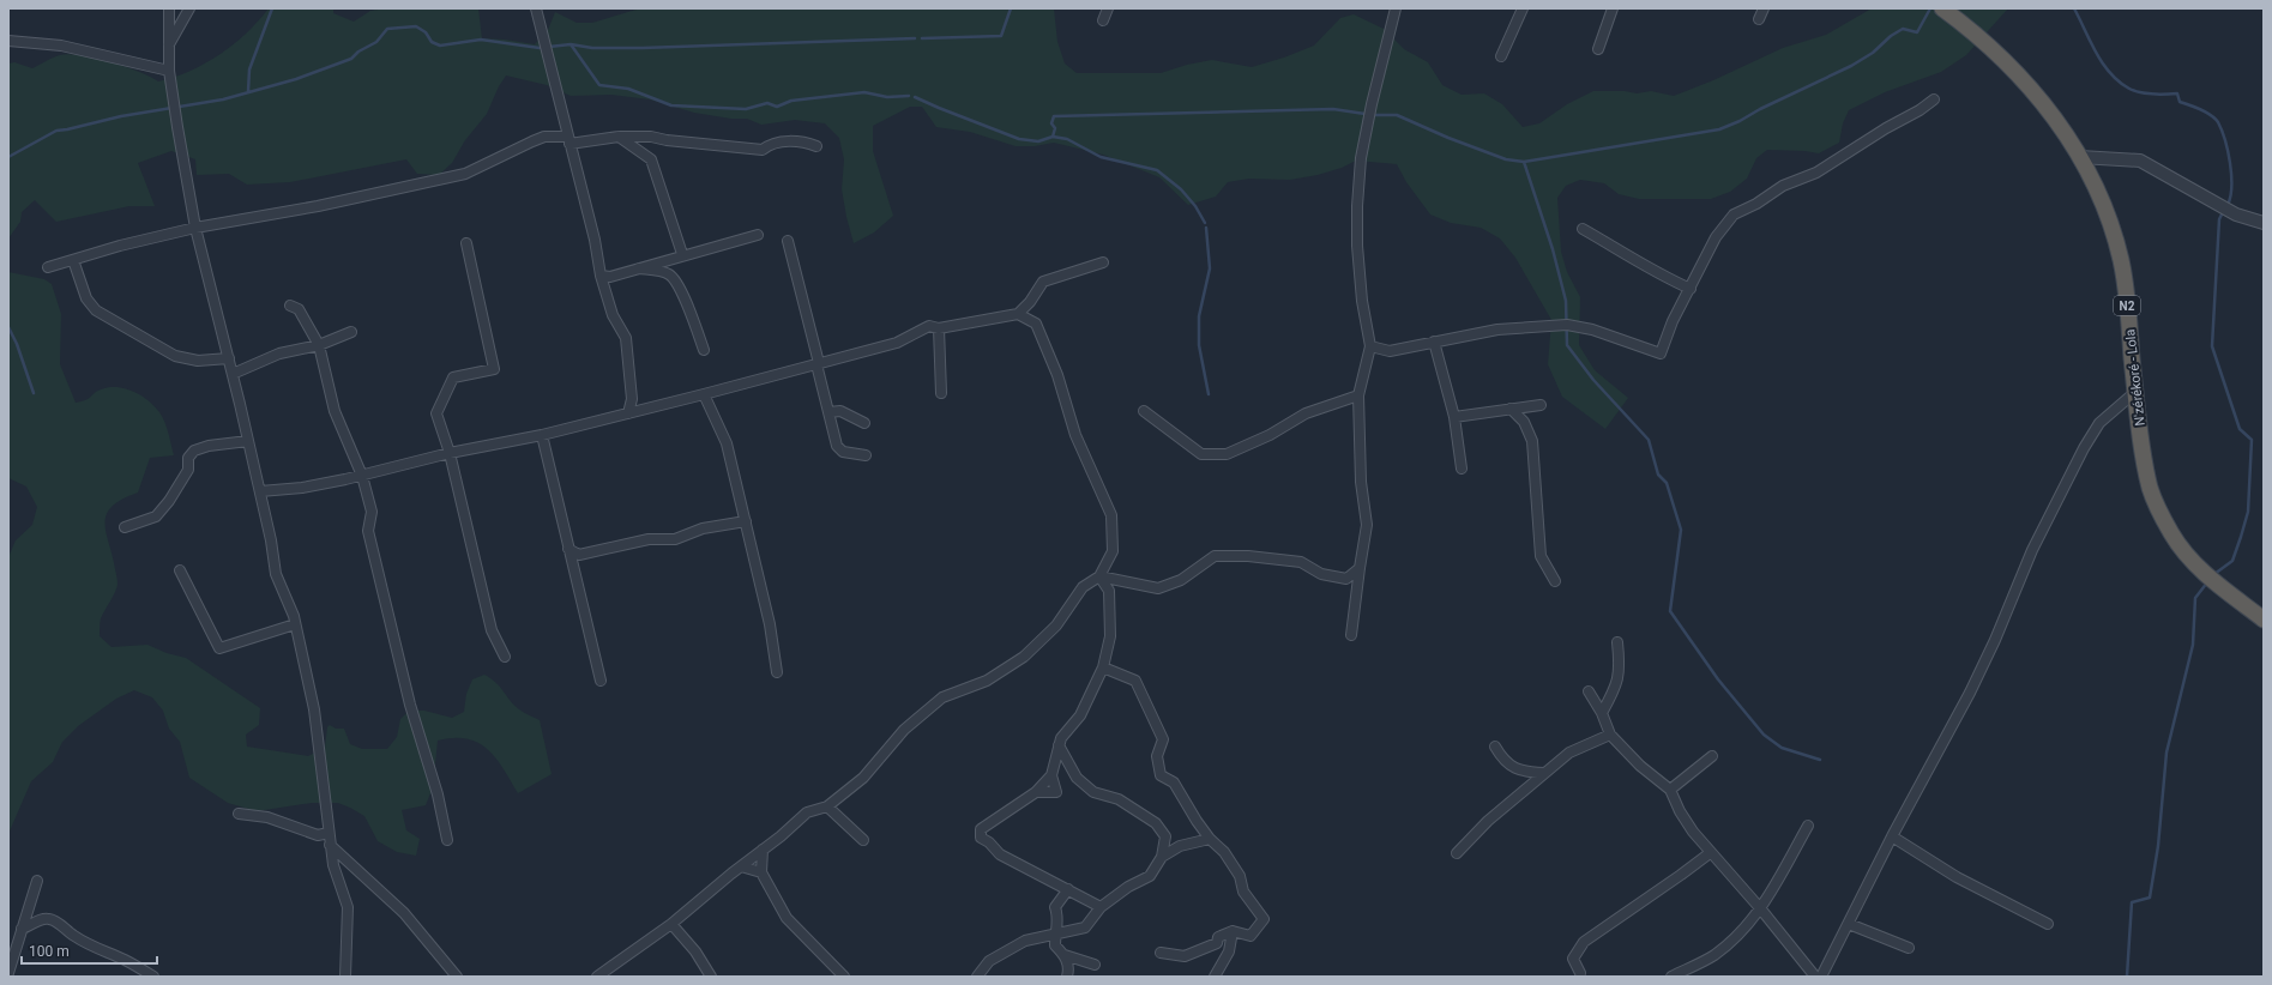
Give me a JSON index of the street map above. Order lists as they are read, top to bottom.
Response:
{
  "streets": {
    "highway": ["N2", "N'zérékoré - Lola"]
  },
  "scale_bar": "100 m"
}
